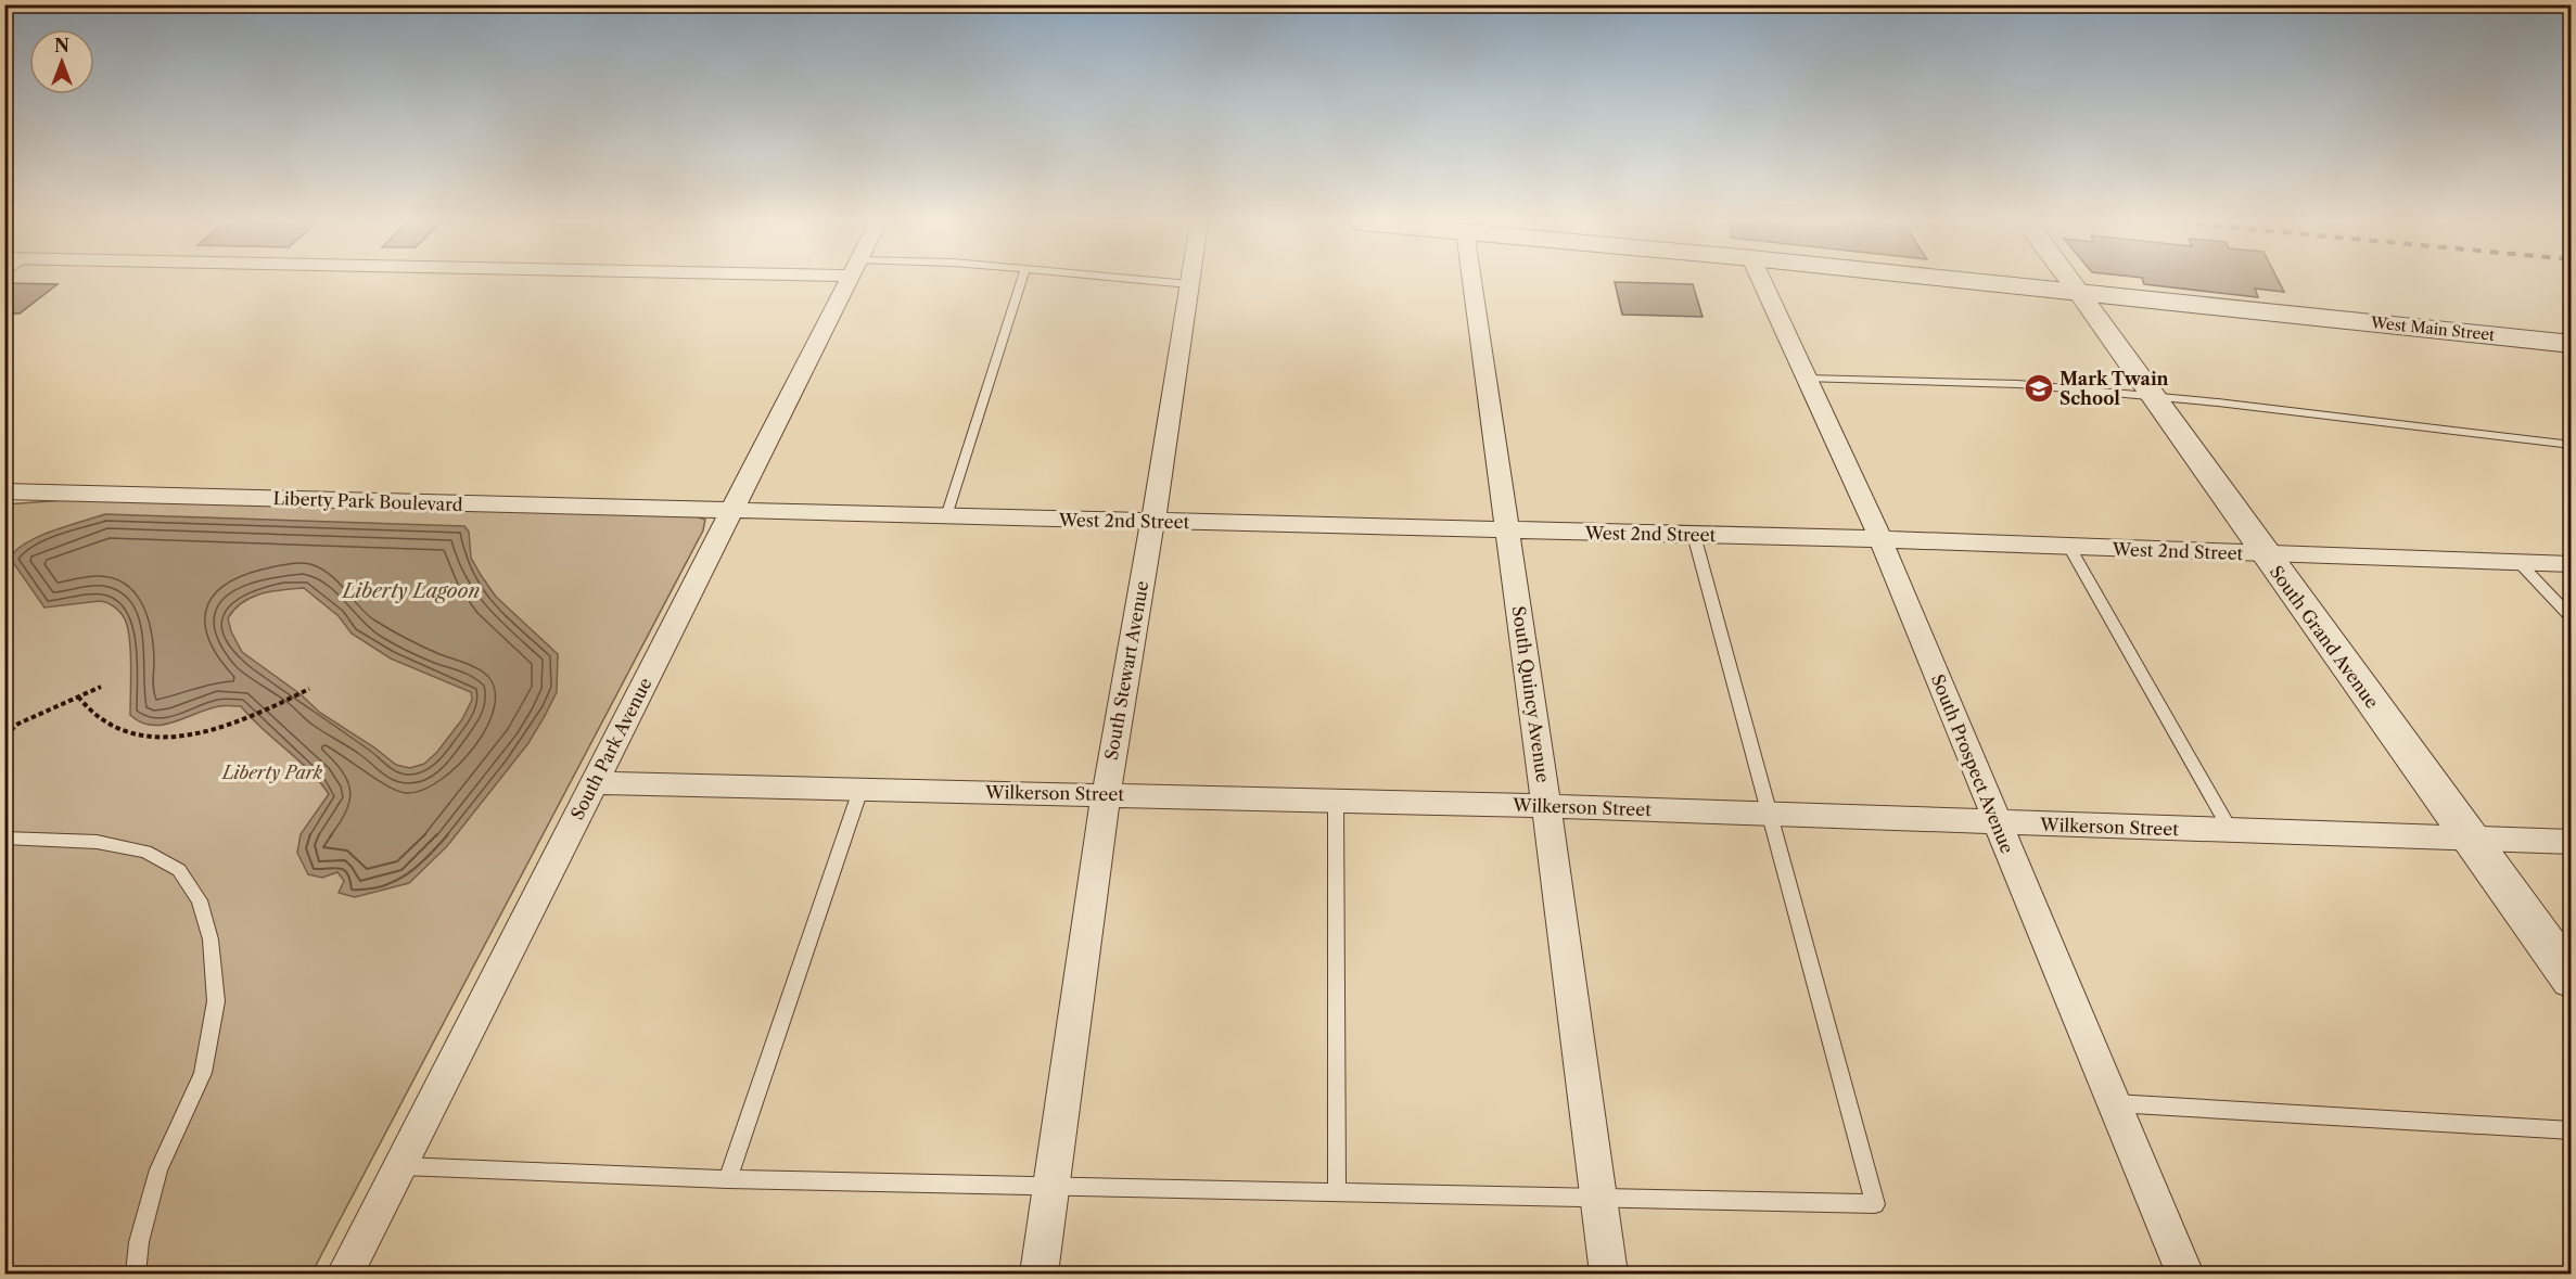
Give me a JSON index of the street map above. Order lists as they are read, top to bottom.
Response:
{
  "streets": {
    "main road": ["West Main Street"],
    "street": [
      "Liberty Park Boulevard",
      "West 2nd Street",
      "South Grand Avenue",
      "South Stewart Avenue",
      "South Quincy Avenue",
      "South Park Avenue",
      "South Prospect Avenue",
      "Wilkerson Street"
    ]
  },
  "crossings": [
    ["West Main Street", "South Grand Avenue"],
    ["Liberty Park Boulevard", "West 2nd Street"],
    ["Liberty Park Boulevard", "South Park Avenue"],
    ["West 2nd Street", "South Grand Avenue"],
    ["West 2nd Street", "South Stewart Avenue"],
    ["West 2nd Street", "South Quincy Avenue"],
    ["West 2nd Street", "South Park Avenue"],
    ["West 2nd Street", "South Prospect Avenue"],
    ["South Grand Avenue", "Wilkerson Street"],
    ["South Stewart Avenue", "Wilkerson Street"],
    ["South Quincy Avenue", "Wilkerson Street"],
    ["South Park Avenue", "Wilkerson Street"],
    ["South Prospect Avenue", "Wilkerson Street"]
  ],
  "water": ["Liberty Lagoon"],
  "parks": ["Liberty Park"],
  "places": {
    "school or university": ["Mark Twain School"]
  },
  "north": "top"
}
